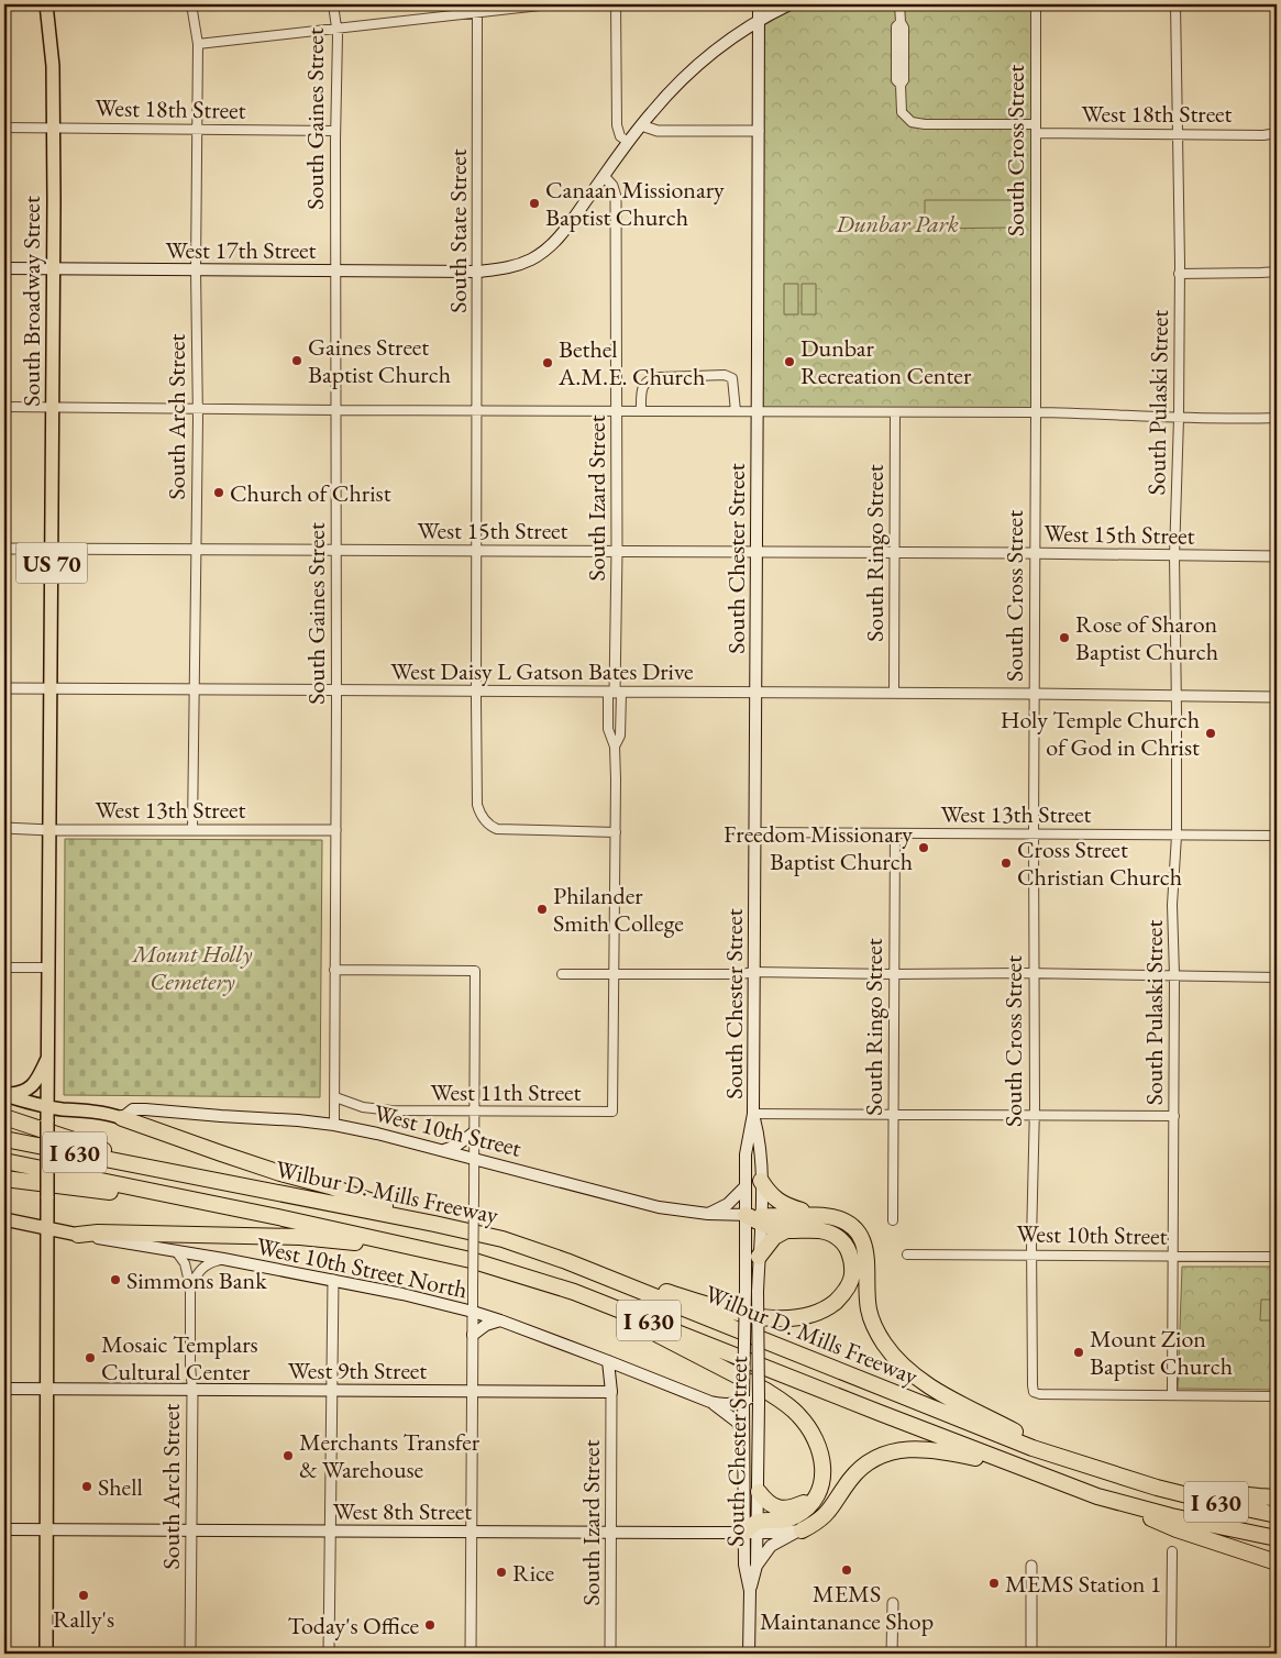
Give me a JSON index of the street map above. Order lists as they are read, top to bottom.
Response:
{
  "streets": {
    "highway": ["I 630", "Wilbur D. Mills Freeway"],
    "main road": [
      "West 17th Street",
      "South Broadway Street",
      "South Izard Street",
      "South Chester Street",
      "US 70",
      "West 10th Street",
      "West 10th Street North",
      "West 9th Street",
      "West 8th Street"
    ],
    "street": [
      "West 18th Street",
      "South Gaines Street",
      "South Cross Street",
      "South State Street",
      "South Pulaski Street",
      "South Arch Street",
      "West 15th Street",
      "South Ringo Street",
      "West Daisy L Gatson Bates Drive",
      "West 13th Street",
      "West 11th Street"
    ]
  },
  "crossings": [
    ["West 18th Street", "South Gaines Street"],
    ["West 18th Street", "South Cross Street"],
    ["West 18th Street", "South Broadway Street"],
    ["West 18th Street", "South Pulaski Street"],
    ["West 18th Street", "South Arch Street"],
    ["South Gaines Street", "West 17th Street"],
    ["South Gaines Street", "West 15th Street"],
    ["South Gaines Street", "West Daisy L Gatson Bates Drive"],
    ["South Gaines Street", "West 13th Street"],
    ["South Gaines Street", "West 11th Street"],
    ["South Gaines Street", "West 10th Street"],
    ["South Cross Street", "South Pulaski Street"],
    ["South Cross Street", "West 15th Street"],
    ["South Cross Street", "West Daisy L Gatson Bates Drive"],
    ["South Cross Street", "West 13th Street"],
    ["South Cross Street", "West 10th Street"],
    ["South State Street", "West 17th Street"],
    ["South State Street", "South Izard Street"],
    ["South State Street", "West 15th Street"],
    ["South State Street", "West Daisy L Gatson Bates Drive"],
    ["West 17th Street", "South Broadway Street"],
    ["West 17th Street", "South Arch Street"],
    ["West 17th Street", "South Izard Street"],
    ["West 17th Street", "South Chester Street"],
    ["South Broadway Street", "West 15th Street"],
    ["South Broadway Street", "West Daisy L Gatson Bates Drive"],
    ["South Broadway Street", "West 13th Street"],
    ["South Broadway Street", "West 9th Street"],
    ["South Broadway Street", "West 8th Street"],
    ["South Pulaski Street", "West 15th Street"],
    ["South Pulaski Street", "West Daisy L Gatson Bates Drive"],
    ["South Pulaski Street", "West 13th Street"],
    ["South Pulaski Street", "West 10th Street"],
    ["South Arch Street", "West 15th Street"],
    ["South Arch Street", "West Daisy L Gatson Bates Drive"],
    ["South Arch Street", "West 13th Street"],
    ["South Arch Street", "West 10th Street North"],
    ["South Arch Street", "West 9th Street"],
    ["South Arch Street", "West 8th Street"],
    ["South Izard Street", "West 15th Street"],
    ["South Izard Street", "West Daisy L Gatson Bates Drive"],
    ["South Izard Street", "West 11th Street"],
    ["South Izard Street", "West 10th Street North"],
    ["South Izard Street", "West 9th Street"],
    ["South Izard Street", "West 8th Street"],
    ["West 15th Street", "South Ringo Street"],
    ["West 15th Street", "South Chester Street"],
    ["South Ringo Street", "West Daisy L Gatson Bates Drive"],
    ["South Ringo Street", "West 13th Street"],
    ["South Chester Street", "West Daisy L Gatson Bates Drive"],
    ["South Chester Street", "West 13th Street"],
    ["South Chester Street", "West 10th Street"],
    ["South Chester Street", "West 8th Street"]
  ],
  "parks": ["Dunbar Park", "Mount Holly Cemetery"],
  "places": [
    "Canaan Missionary Baptist Church",
    "Gaines Street Baptist Church",
    "Dunbar Recreation Center",
    "Bethel A.M.E. Church",
    "Church of Christ",
    "Rose of Sharon Baptist Church",
    "Holy Temple Church of God in Christ",
    "Freedom Missionary Baptist Church",
    "Cross Street Christian Church",
    "Philander Smith College",
    "Simmons Bank",
    "Mount Zion Baptist Church",
    "Mosaic Templars Cultural Center",
    "Merchants Transfer & Warehouse",
    "Shell",
    "MEMS Maintanance Shop",
    "Rice",
    "MEMS Station 1",
    "Rally's",
    "Today's Office"
  ]
}
